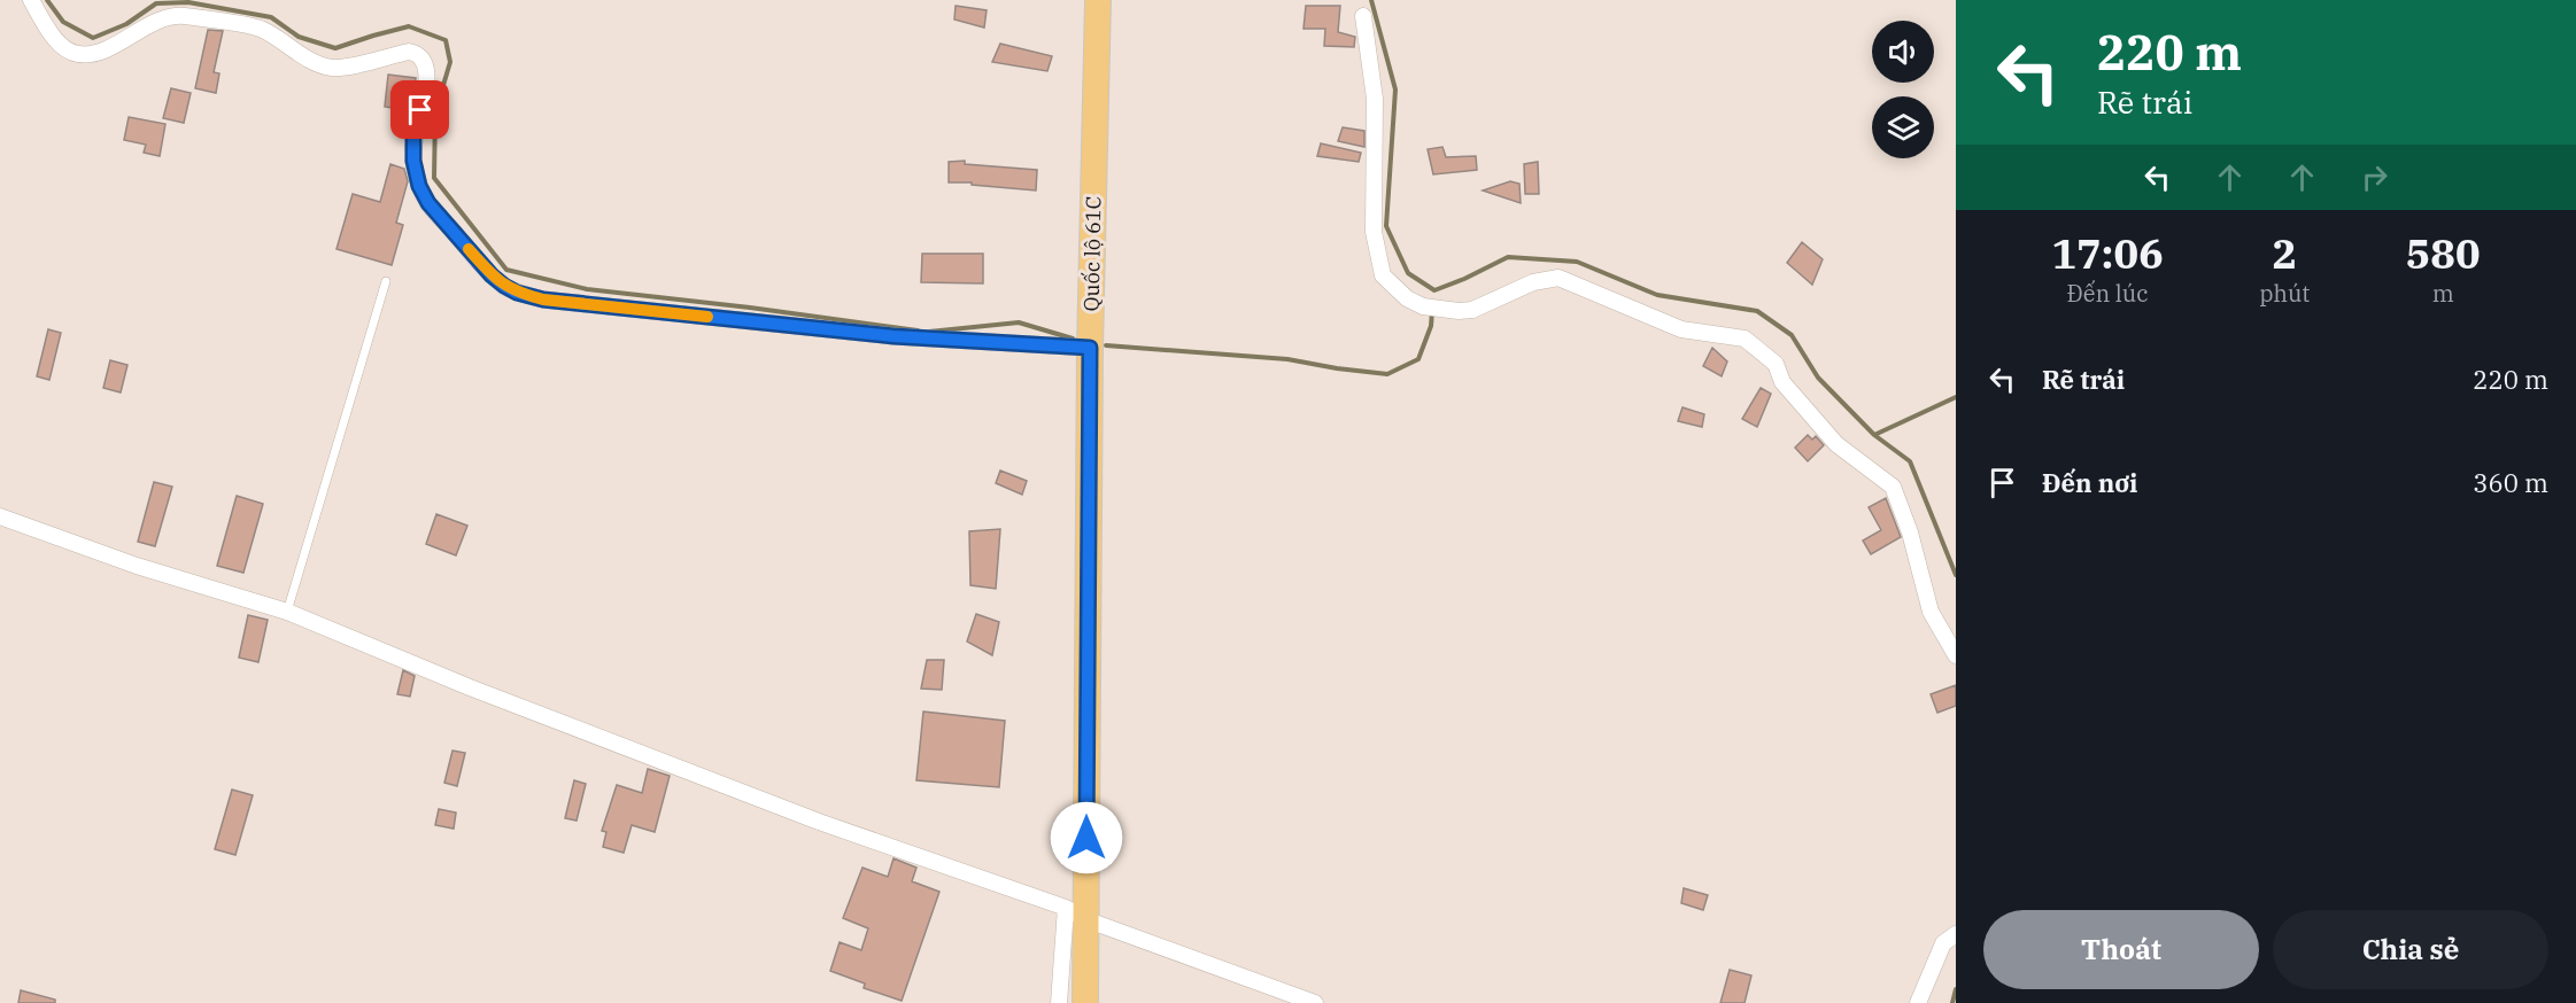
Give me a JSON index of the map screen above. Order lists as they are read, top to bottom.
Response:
{
  "streets": {
    "highway": ["Quốc lộ 61C"]
  },
  "page": {
    "turn": ["220 m", "Rẽ trái"],
    "eta": [
      "17:06",
      "Đến lúc",
      "2",
      "phút",
      "580",
      "m"
    ],
    "list": [
      {
        "name": "Rẽ trái",
        "value": "220 m"
      },
      {
        "name": "Đến nơi",
        "value": "360 m"
      }
    ],
    "buttons": ["Thoát", "Chia sẻ"]
  }
}
